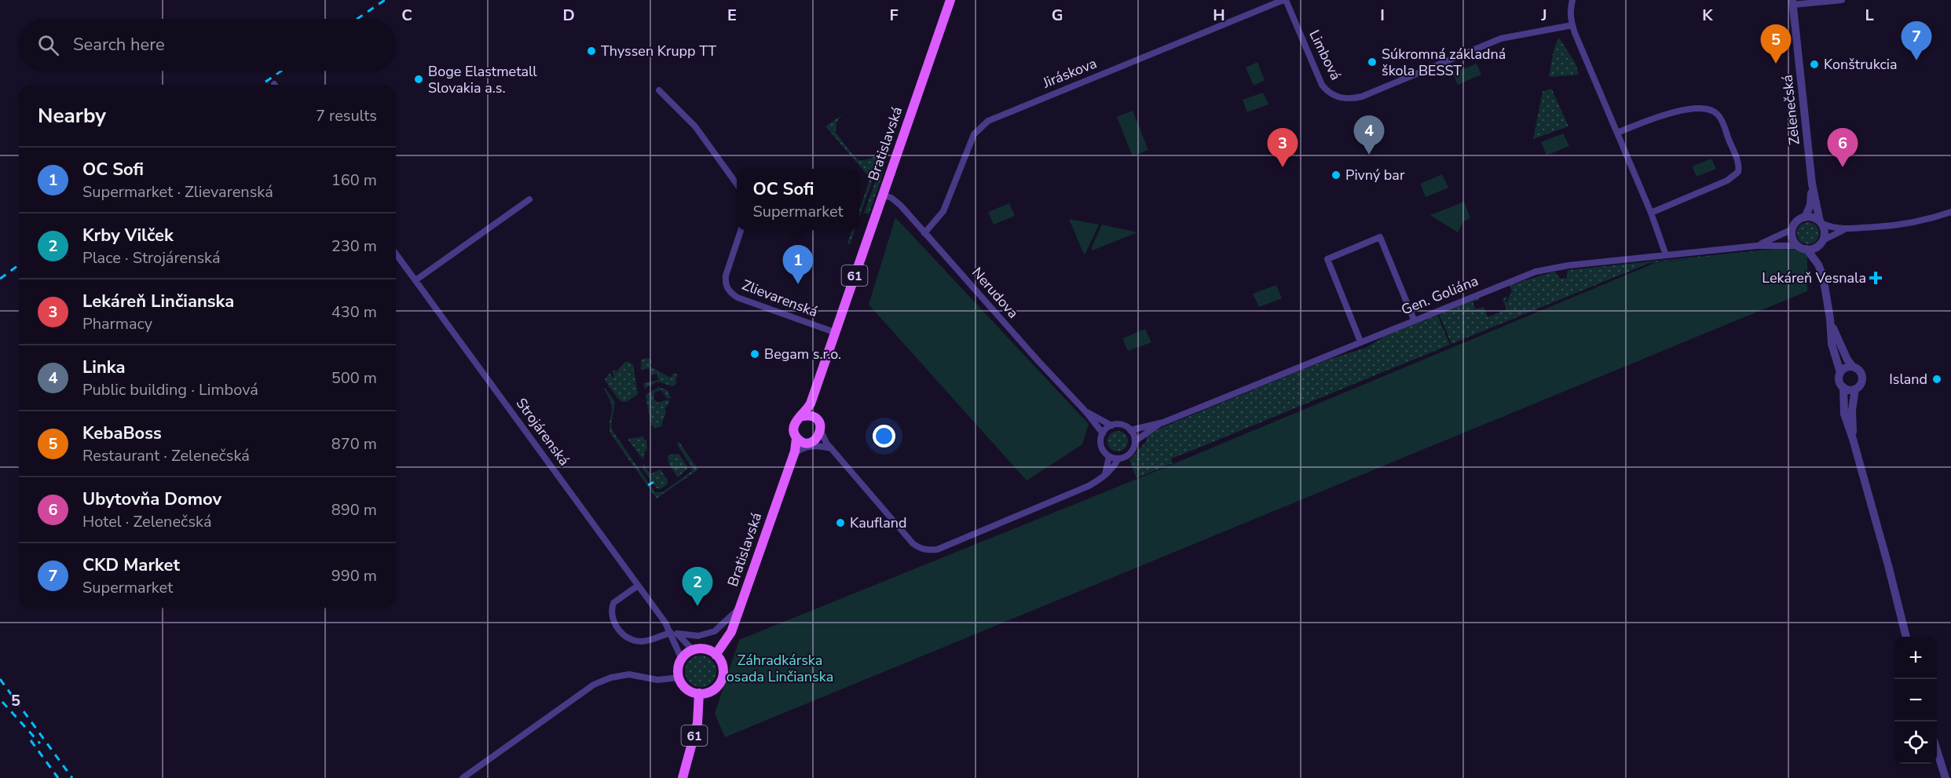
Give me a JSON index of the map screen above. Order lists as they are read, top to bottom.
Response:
{
  "streets": {
    "main road": ["Bratislavská", "61"],
    "street": [
      "Limbová",
      "Jiráskova",
      "Zelenečská",
      "Nerudova",
      "Gen. Goliána",
      "Zlievarenská",
      "Strojárenská"
    ]
  },
  "crossings": [
    ["Limbová", "Jiráskova"],
    ["Jiráskova", "Nerudova"],
    ["Zelenečská", "Gen. Goliána"],
    ["Bratislavská", "61"],
    ["Bratislavská", "Nerudova"],
    ["Bratislavská", "Zlievarenská"]
  ],
  "parks": ["Záhradkárska osada Linčianska"],
  "places": {
    "other": [
      "Thyssen Krupp TT",
      "Súkromná základná škola BESST",
      "Konštrukcia",
      "Boge Elastmetall Slovakia a.s.",
      "Pivný bar",
      "Begam s.r.o.",
      "Island",
      "Kaufland"
    ],
    "health": ["Lekáreň Vesnala"]
  },
  "page": {
    "search": "Search here",
    "pins": [
      "7",
      "5",
      "4",
      "3",
      "6",
      "1",
      "2"
    ],
    "heading": ["Nearby", "7 results"],
    "list": [
      {
        "mark": "1",
        "name": "OC Sofi",
        "note": "Supermarket · Zlievarenská",
        "value": "160 m"
      },
      {
        "mark": "2",
        "name": "Krby Vilček",
        "note": "Place · Strojárenská",
        "value": "230 m"
      },
      {
        "mark": "3",
        "name": "Lekáreň Linčianska",
        "note": "Pharmacy",
        "value": "430 m"
      },
      {
        "mark": "4",
        "name": "Linka",
        "note": "Public building · Limbová",
        "value": "500 m"
      },
      {
        "mark": "5",
        "name": "KebaBoss",
        "note": "Restaurant · Zelenečská",
        "value": "870 m"
      },
      {
        "mark": "6",
        "name": "Ubytovňa Domov",
        "note": "Hotel · Zelenečská",
        "value": "890 m"
      },
      {
        "mark": "7",
        "name": "CKD Market",
        "note": "Supermarket",
        "value": "990 m"
      }
    ],
    "popup": ["OC Sofi", "Supermarket"],
    "map_buttons": ["+", "−"]
  },
  "grid": {
    "columns": [
      "C",
      "D",
      "E",
      "F",
      "G",
      "H",
      "I",
      "J",
      "K",
      "L"
    ],
    "rows": ["5"]
  }
}
